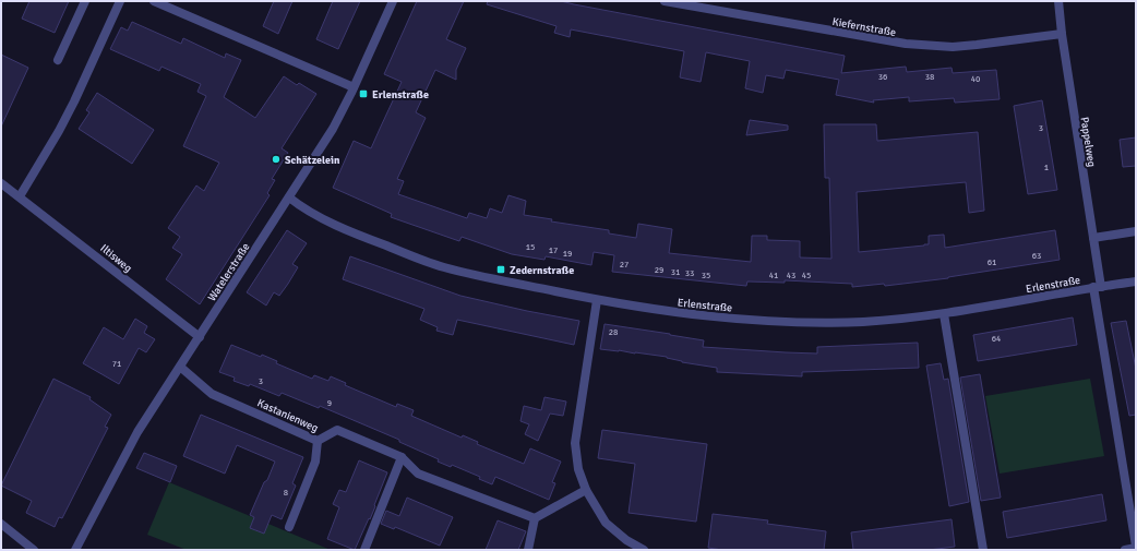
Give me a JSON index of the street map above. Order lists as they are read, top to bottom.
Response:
{
  "streets": {
    "street": [
      "Kiefernstraße",
      "Pappelweg",
      "Iltisweg",
      "Watelerstraße",
      "Erlenstraße",
      "Kastanienweg"
    ]
  },
  "crossings": [
    ["Kiefernstraße", "Pappelweg"],
    ["Pappelweg", "Erlenstraße"],
    ["Iltisweg", "Watelerstraße"],
    ["Watelerstraße", "Erlenstraße"],
    ["Watelerstraße", "Kastanienweg"]
  ],
  "places": {
    "transit": ["Erlenstraße", "Zedernstraße"],
    "other": ["Schätzelein"]
  },
  "house_numbers": [
    "36",
    "38",
    "40",
    "3",
    "1",
    "15",
    "17",
    "19",
    "63",
    "61",
    "27",
    "29",
    "31",
    "33",
    "35",
    "41",
    "43",
    "45",
    "28",
    "64",
    "71",
    "3",
    "9",
    "8"
  ]
}
